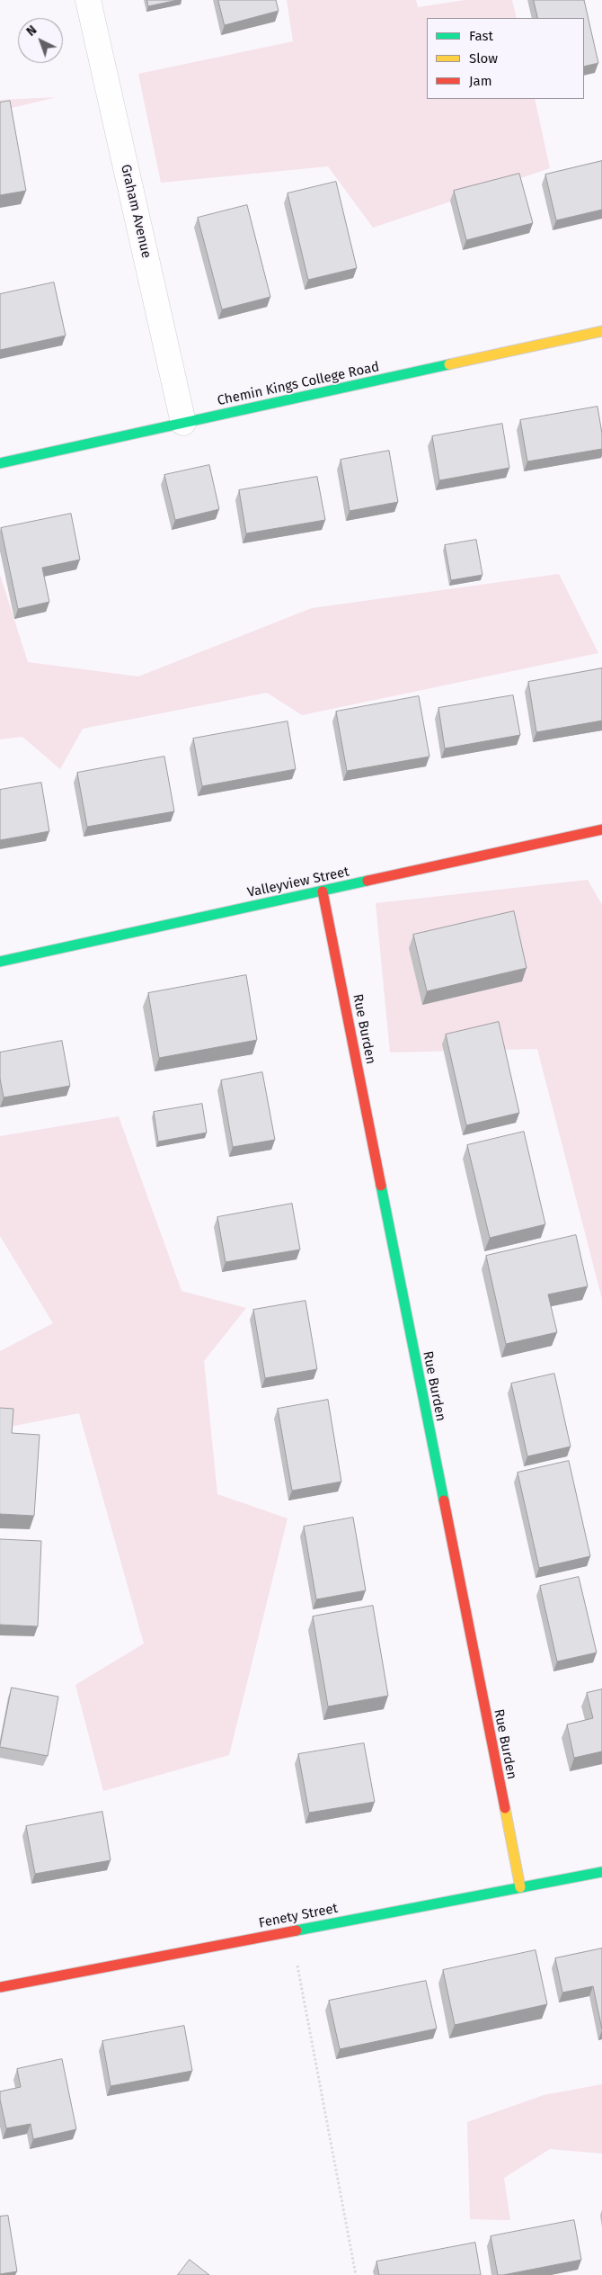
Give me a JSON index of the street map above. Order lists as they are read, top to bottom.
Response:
{
  "streets": {
    "street": [
      "Graham Avenue",
      "Chemin Kings College Road",
      "Valleyview Street",
      "Rue Burden",
      "Fenety Street"
    ]
  },
  "crossings": [
    ["Graham Avenue", "Chemin Kings College Road"],
    ["Valleyview Street", "Rue Burden"],
    ["Rue Burden", "Fenety Street"]
  ],
  "legend": ["Fast", "Slow", "Jam"],
  "north": "top left"
}
